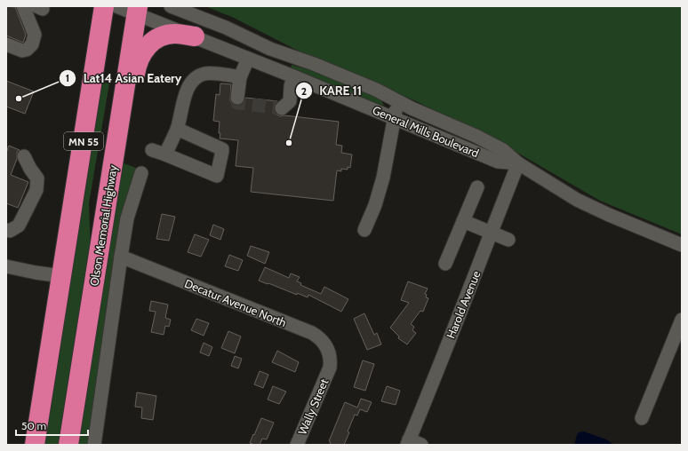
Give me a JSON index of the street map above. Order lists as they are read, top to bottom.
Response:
{
  "streets": {
    "highway": ["MN 55", "Olson Memorial Highway"],
    "street": [
      "General Mills Boulevard",
      "Decatur Avenue North",
      "Harold Avenue",
      "Wally Street"
    ]
  },
  "crossings": [
    ["General Mills Boulevard", "Olson Memorial Highway"],
    ["General Mills Boulevard", "Harold Avenue"],
    ["Decatur Avenue North", "Wally Street"]
  ],
  "places": ["Lat14 Asian Eatery", "KARE 11"],
  "scale_bar": "50 m"
}
